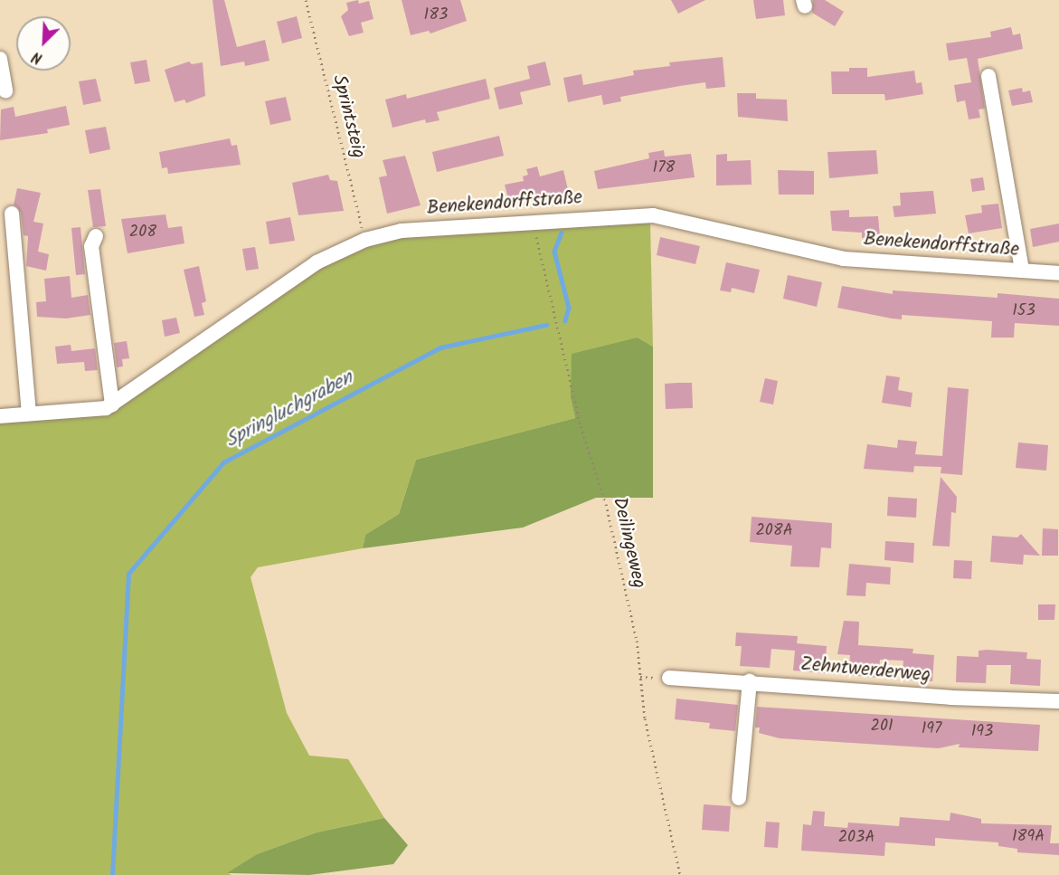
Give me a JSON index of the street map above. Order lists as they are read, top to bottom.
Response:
{
  "streets": {
    "street": ["Benekendorffstraße", "Zehntwerderweg"],
    "path": ["Sprintsteig", "Deilingeweg"]
  },
  "crossings": [
    ["Sprintsteig", "Benekendorffstraße"],
    ["Benekendorffstraße", "Deilingeweg"]
  ],
  "water": ["Springluchgraben"],
  "house_numbers": [
    "183",
    "178",
    "208",
    "153",
    "208A",
    "201",
    "197",
    "193",
    "189A",
    "203A"
  ],
  "north": "bottom left"
}
